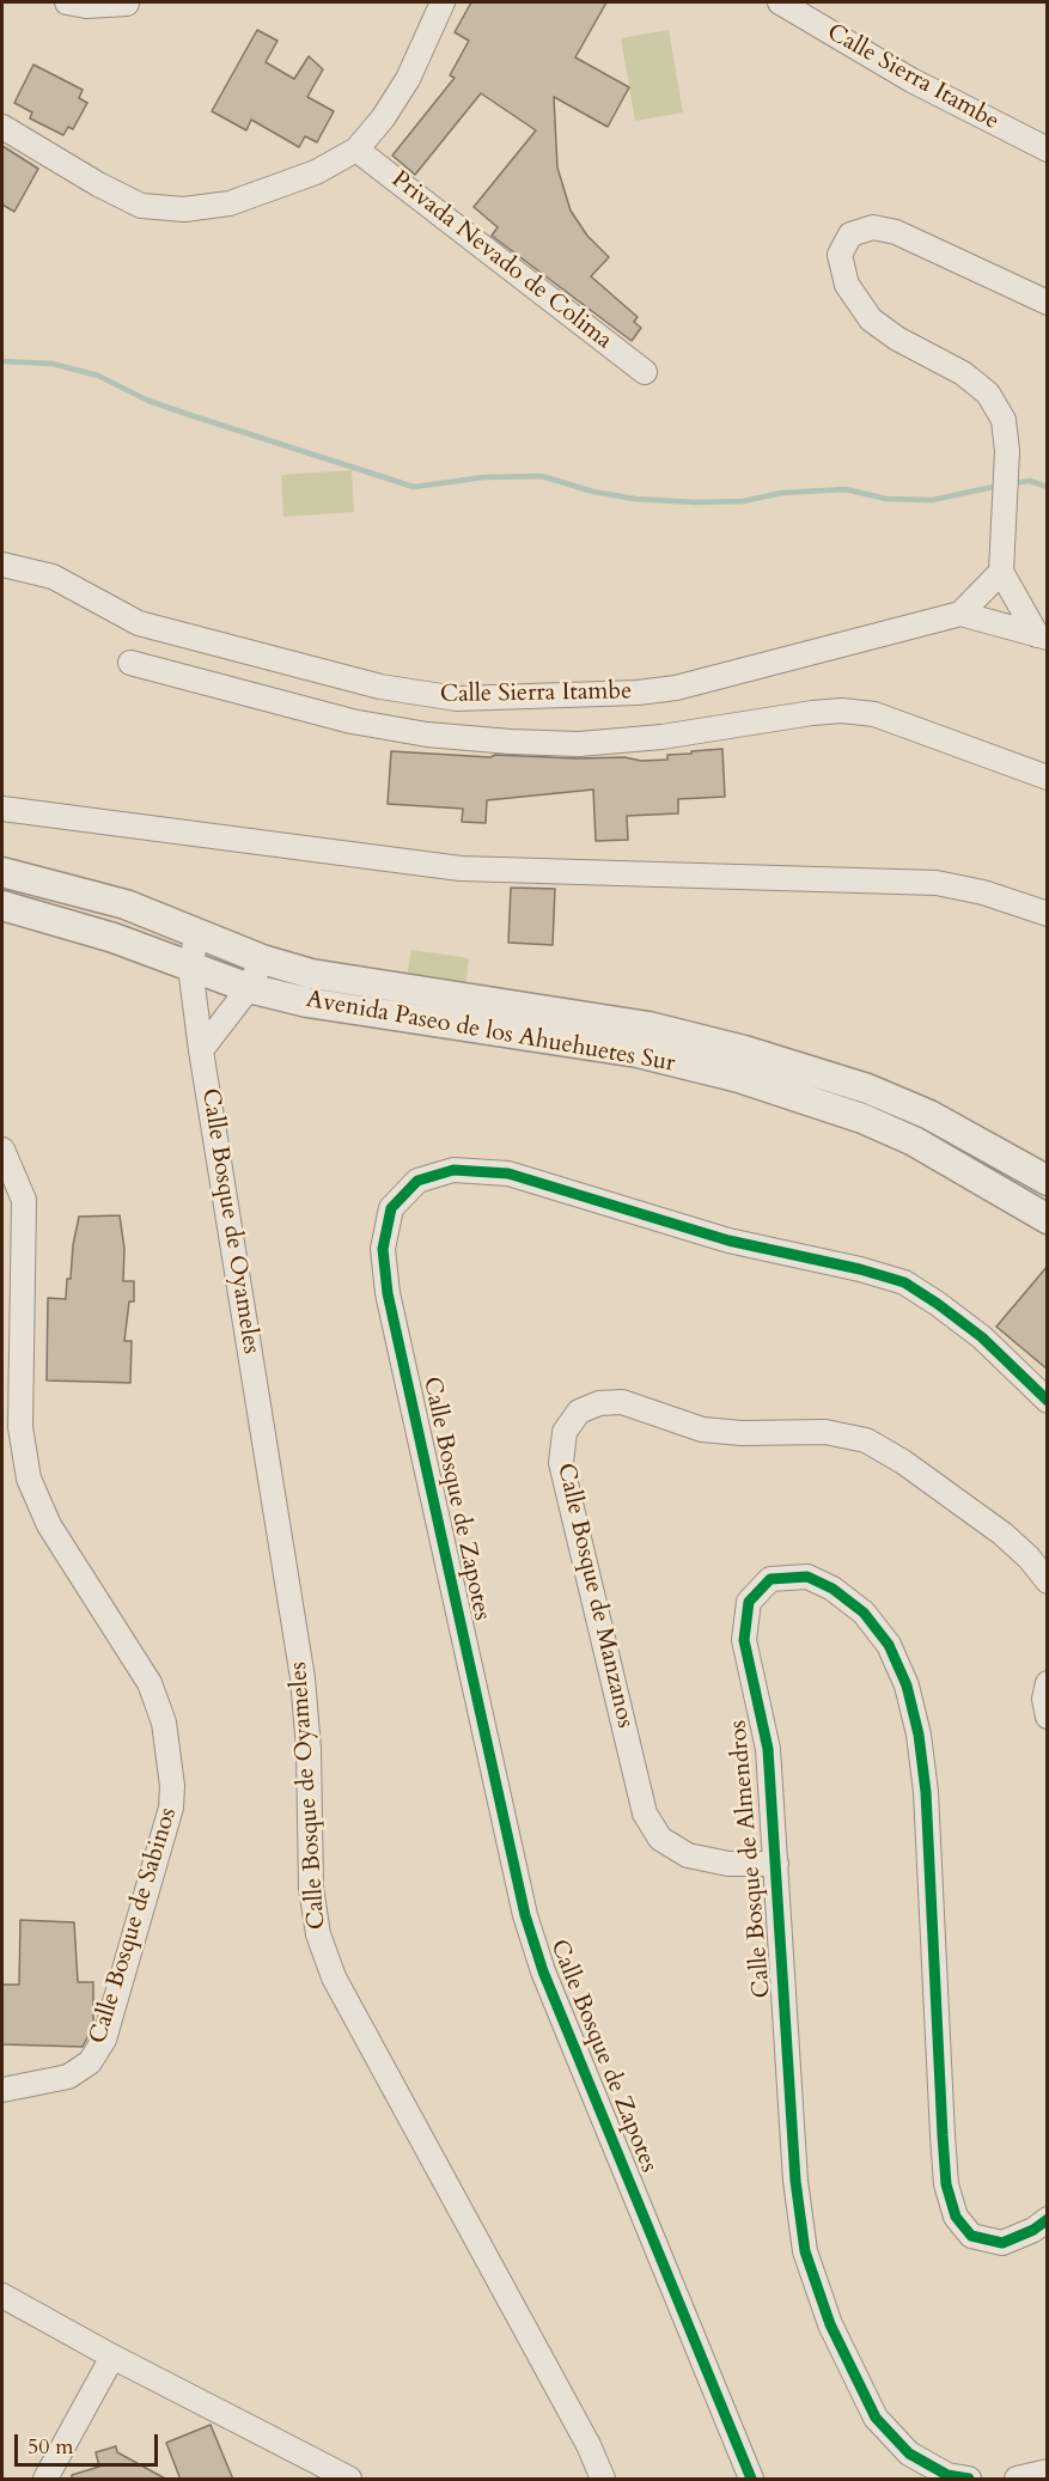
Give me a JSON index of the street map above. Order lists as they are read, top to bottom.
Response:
{
  "streets": {
    "street": [
      "Calle Sierra Itambe",
      "Privada Nevado de Colima",
      "Avenida Paseo de los Ahuehuetes Sur",
      "Calle Bosque de Oyameles",
      "Calle Bosque de Zapotes",
      "Calle Bosque de Manzanos",
      "Calle Bosque de Almendros",
      "Calle Bosque de Sabinos"
    ]
  },
  "crossings": [
    ["Avenida Paseo de los Ahuehuetes Sur", "Calle Bosque de Oyameles"],
    ["Calle Bosque de Manzanos", "Calle Bosque de Almendros"]
  ],
  "scale_bar": "50 m"
}
